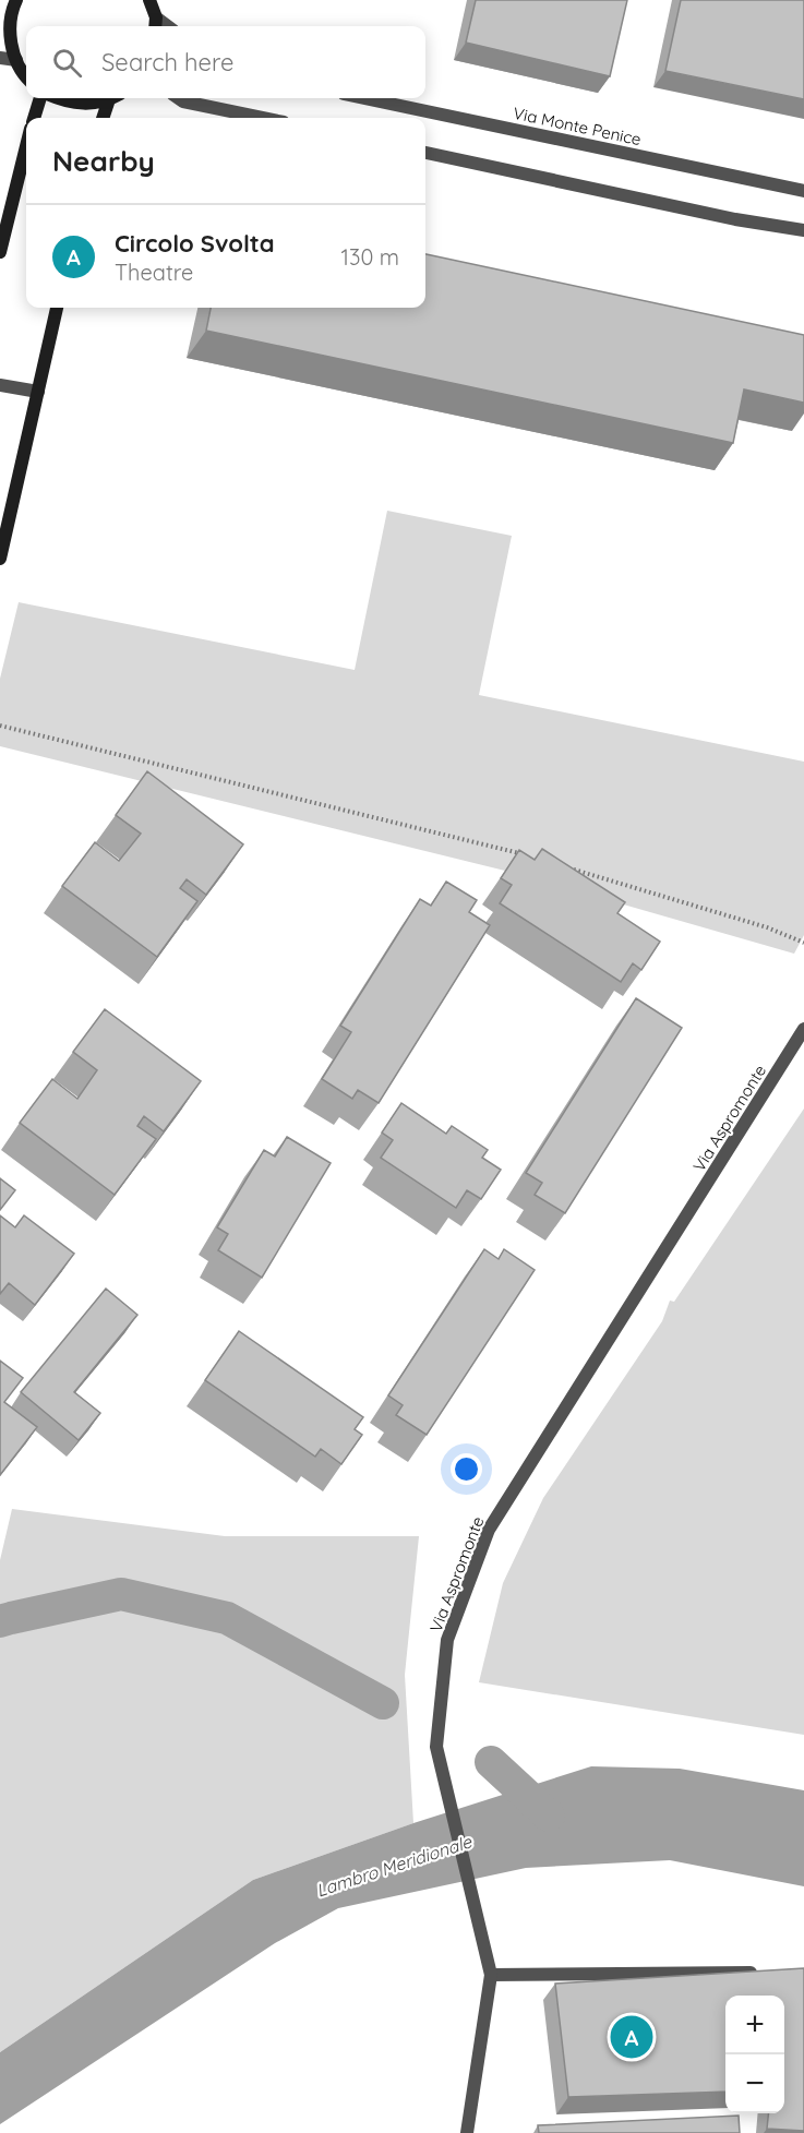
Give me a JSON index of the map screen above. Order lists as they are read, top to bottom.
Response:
{
  "streets": {
    "street": ["Via Monte Penice", "Via Aspromonte"]
  },
  "water": ["Lambro Meridionale"],
  "page": {
    "search": "Search here",
    "heading": "Nearby",
    "list": [
      {
        "mark": "A",
        "name": "Circolo Svolta",
        "note": "Theatre",
        "value": "130 m"
      }
    ],
    "map_buttons": ["+", "−"],
    "pins": "A"
  }
}
